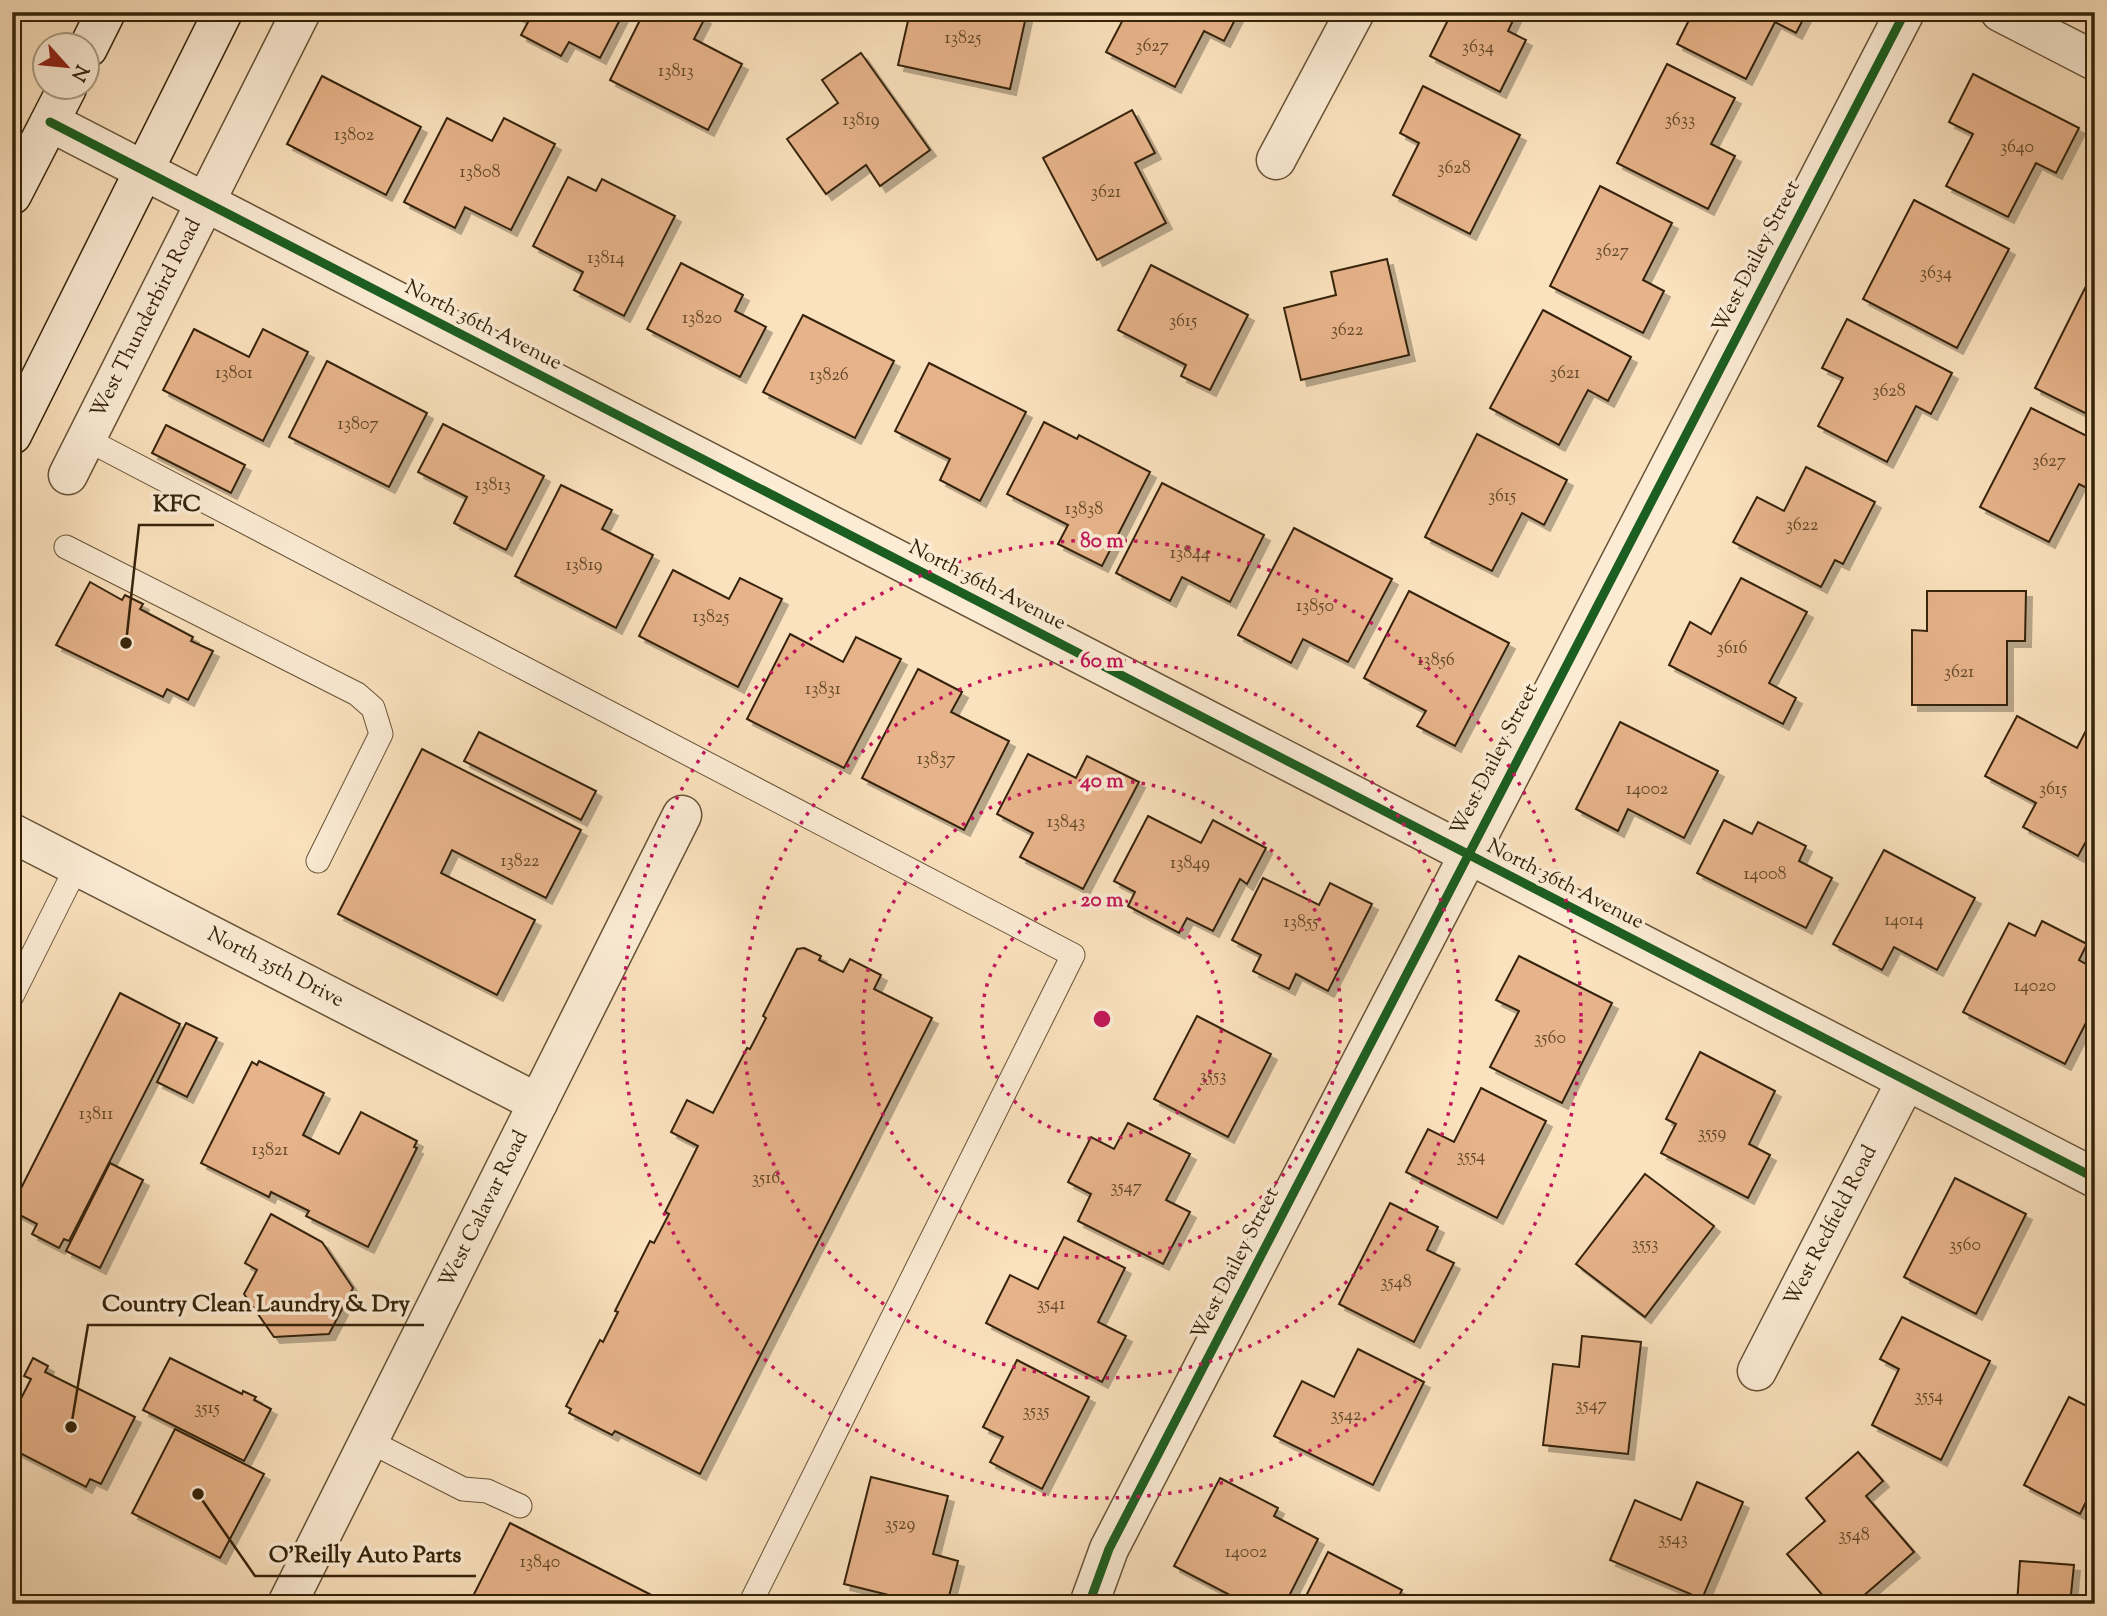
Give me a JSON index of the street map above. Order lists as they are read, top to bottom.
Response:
{
  "streets": {
    "street": [
      "West Dailey Street",
      "West Thunderbird Road",
      "North 36th Avenue",
      "North 35th Drive",
      "West Calavar Road",
      "West Redfield Road"
    ]
  },
  "crossings": [
    ["West Dailey Street", "North 36th Avenue"],
    ["West Thunderbird Road", "North 36th Avenue"],
    ["North 36th Avenue", "West Redfield Road"],
    ["North 35th Drive", "West Calavar Road"]
  ],
  "places": ["KFC", "Country Clean Laundry & Dry", "O'Reilly Auto Parts"],
  "house_numbers": [
    "13825",
    "3627",
    "3634",
    "13813",
    "13819",
    "3633",
    "13802",
    "3640",
    "3628",
    "13808",
    "3621",
    "3627",
    "13814",
    "3634",
    "13820",
    "3615",
    "3622",
    "13801",
    "3621",
    "13826",
    "3628",
    "13807",
    "3627",
    "13813",
    "3615",
    "13838",
    "3622",
    "13844",
    "13819",
    "13850",
    "13825",
    "3616",
    "13856",
    "3621",
    "13831",
    "13837",
    "14002",
    "3615",
    "13843",
    "13822",
    "13849",
    "14008",
    "14014",
    "13855",
    "14020",
    "3560",
    "3553",
    "13811",
    "3559",
    "13821",
    "3554",
    "3516",
    "3547",
    "3553",
    "3560",
    "3548",
    "3541",
    "3554",
    "3547",
    "3515",
    "3535",
    "3542",
    "3529",
    "3548",
    "3543",
    "14002",
    "13840"
  ],
  "north": "bottom right",
  "rings": [
    "80 m",
    "60 m",
    "40 m",
    "20 m"
  ]
}
